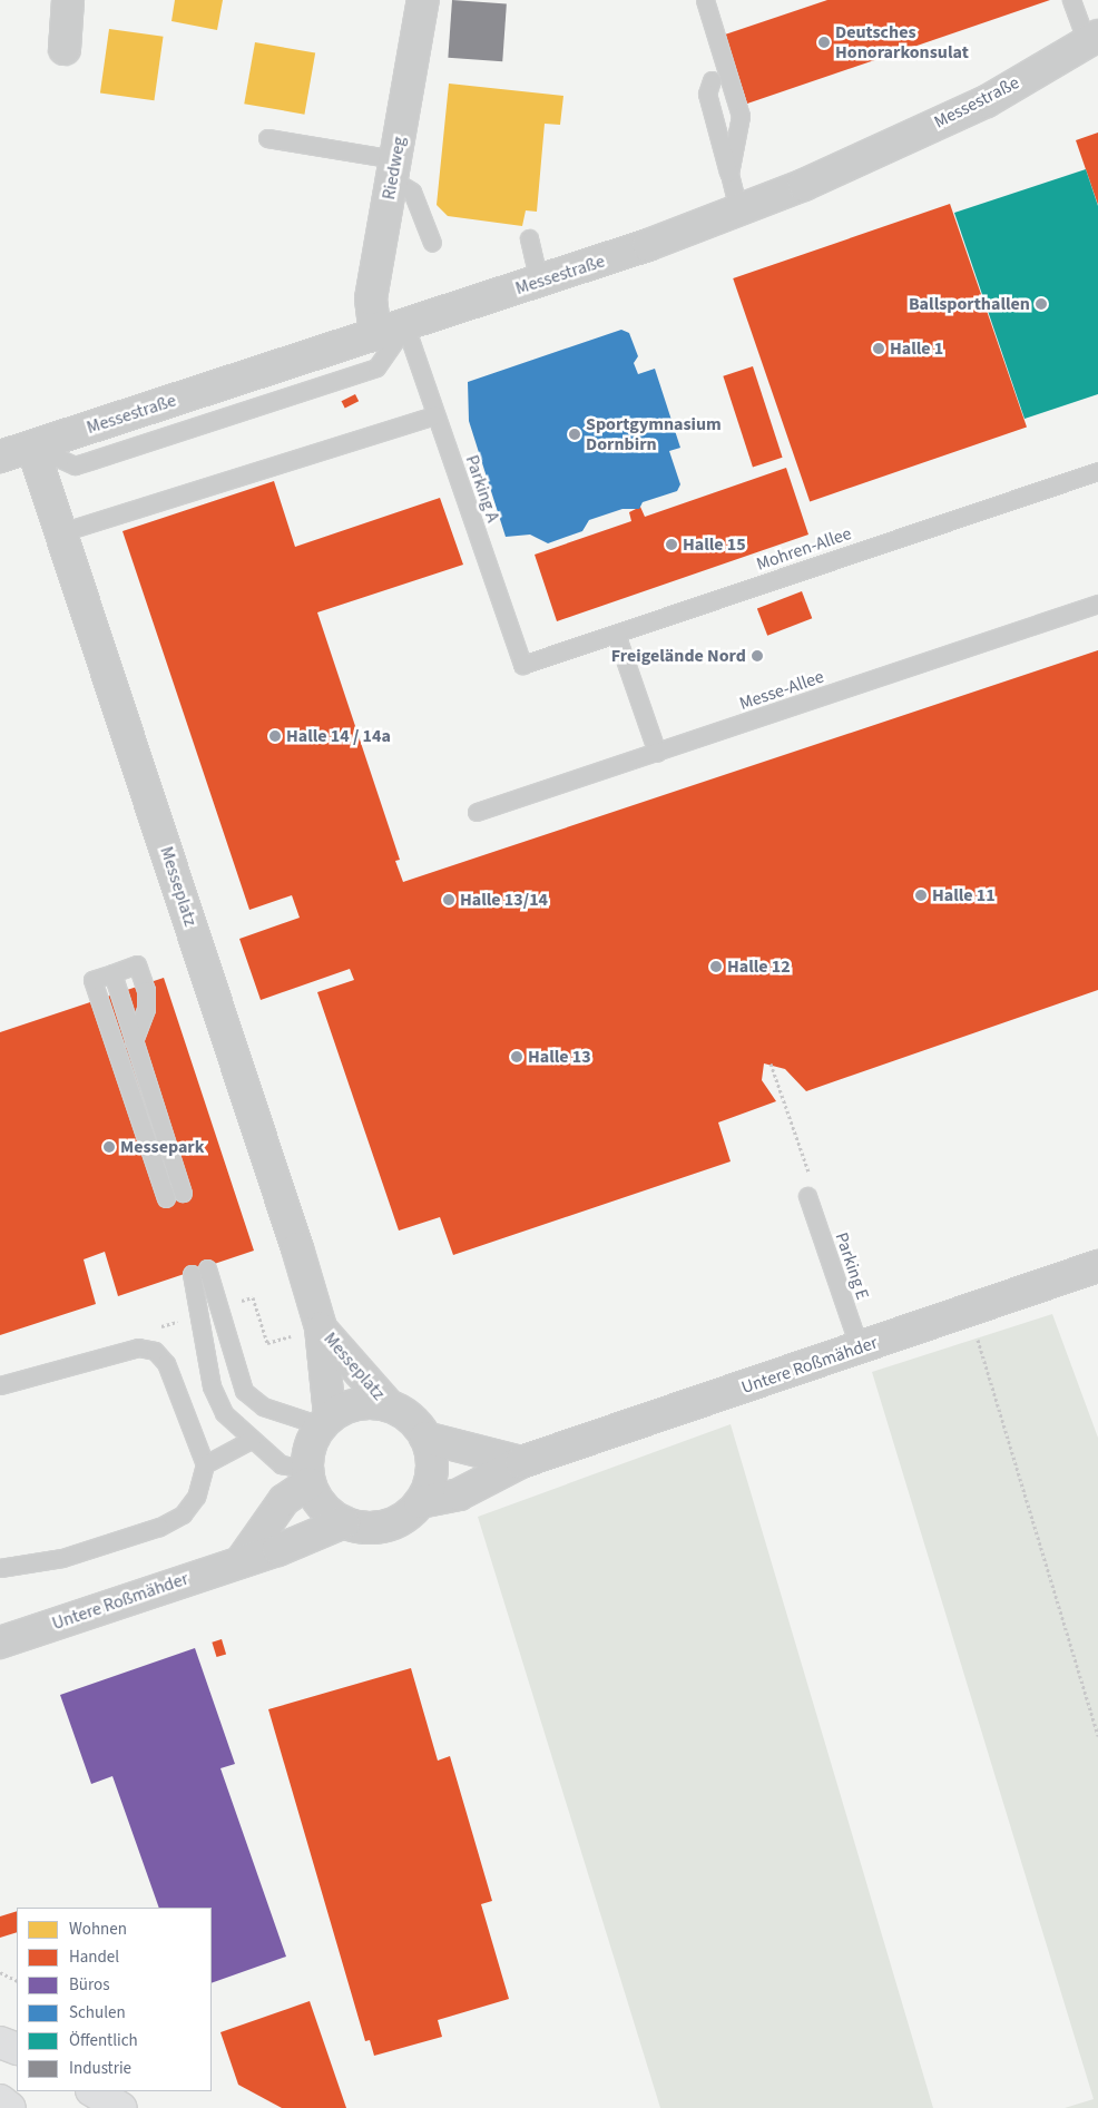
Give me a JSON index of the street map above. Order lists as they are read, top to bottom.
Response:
{
  "streets": {
    "street": [
      "Messestraße",
      "Riedweg",
      "Messeplatz",
      "Untere Roßmähder"
    ],
    "lane": [
      "Parking A",
      "Mohren-Allee",
      "Messe-Allee",
      "Parking E"
    ]
  },
  "crossings": [
    ["Messestraße", "Riedweg"],
    ["Messestraße", "Parking A"],
    ["Messestraße", "Messeplatz"],
    ["Parking A", "Mohren-Allee"],
    ["Messeplatz", "Untere Roßmähder"],
    ["Parking E", "Untere Roßmähder"]
  ],
  "places": [
    "Deutsches Honorarkonsulat",
    "Ballsporthallen",
    "Halle 1",
    "Sportgymnasium Dornbirn",
    "Halle 15",
    "Freigelände Nord",
    "Halle 14 / 14a",
    "Halle 11",
    "Halle 13/14",
    "Halle 12",
    "Halle 13",
    "Messepark"
  ],
  "legend": [
    "Wohnen",
    "Handel",
    "Büros",
    "Schulen",
    "Öffentlich",
    "Industrie"
  ]
}
